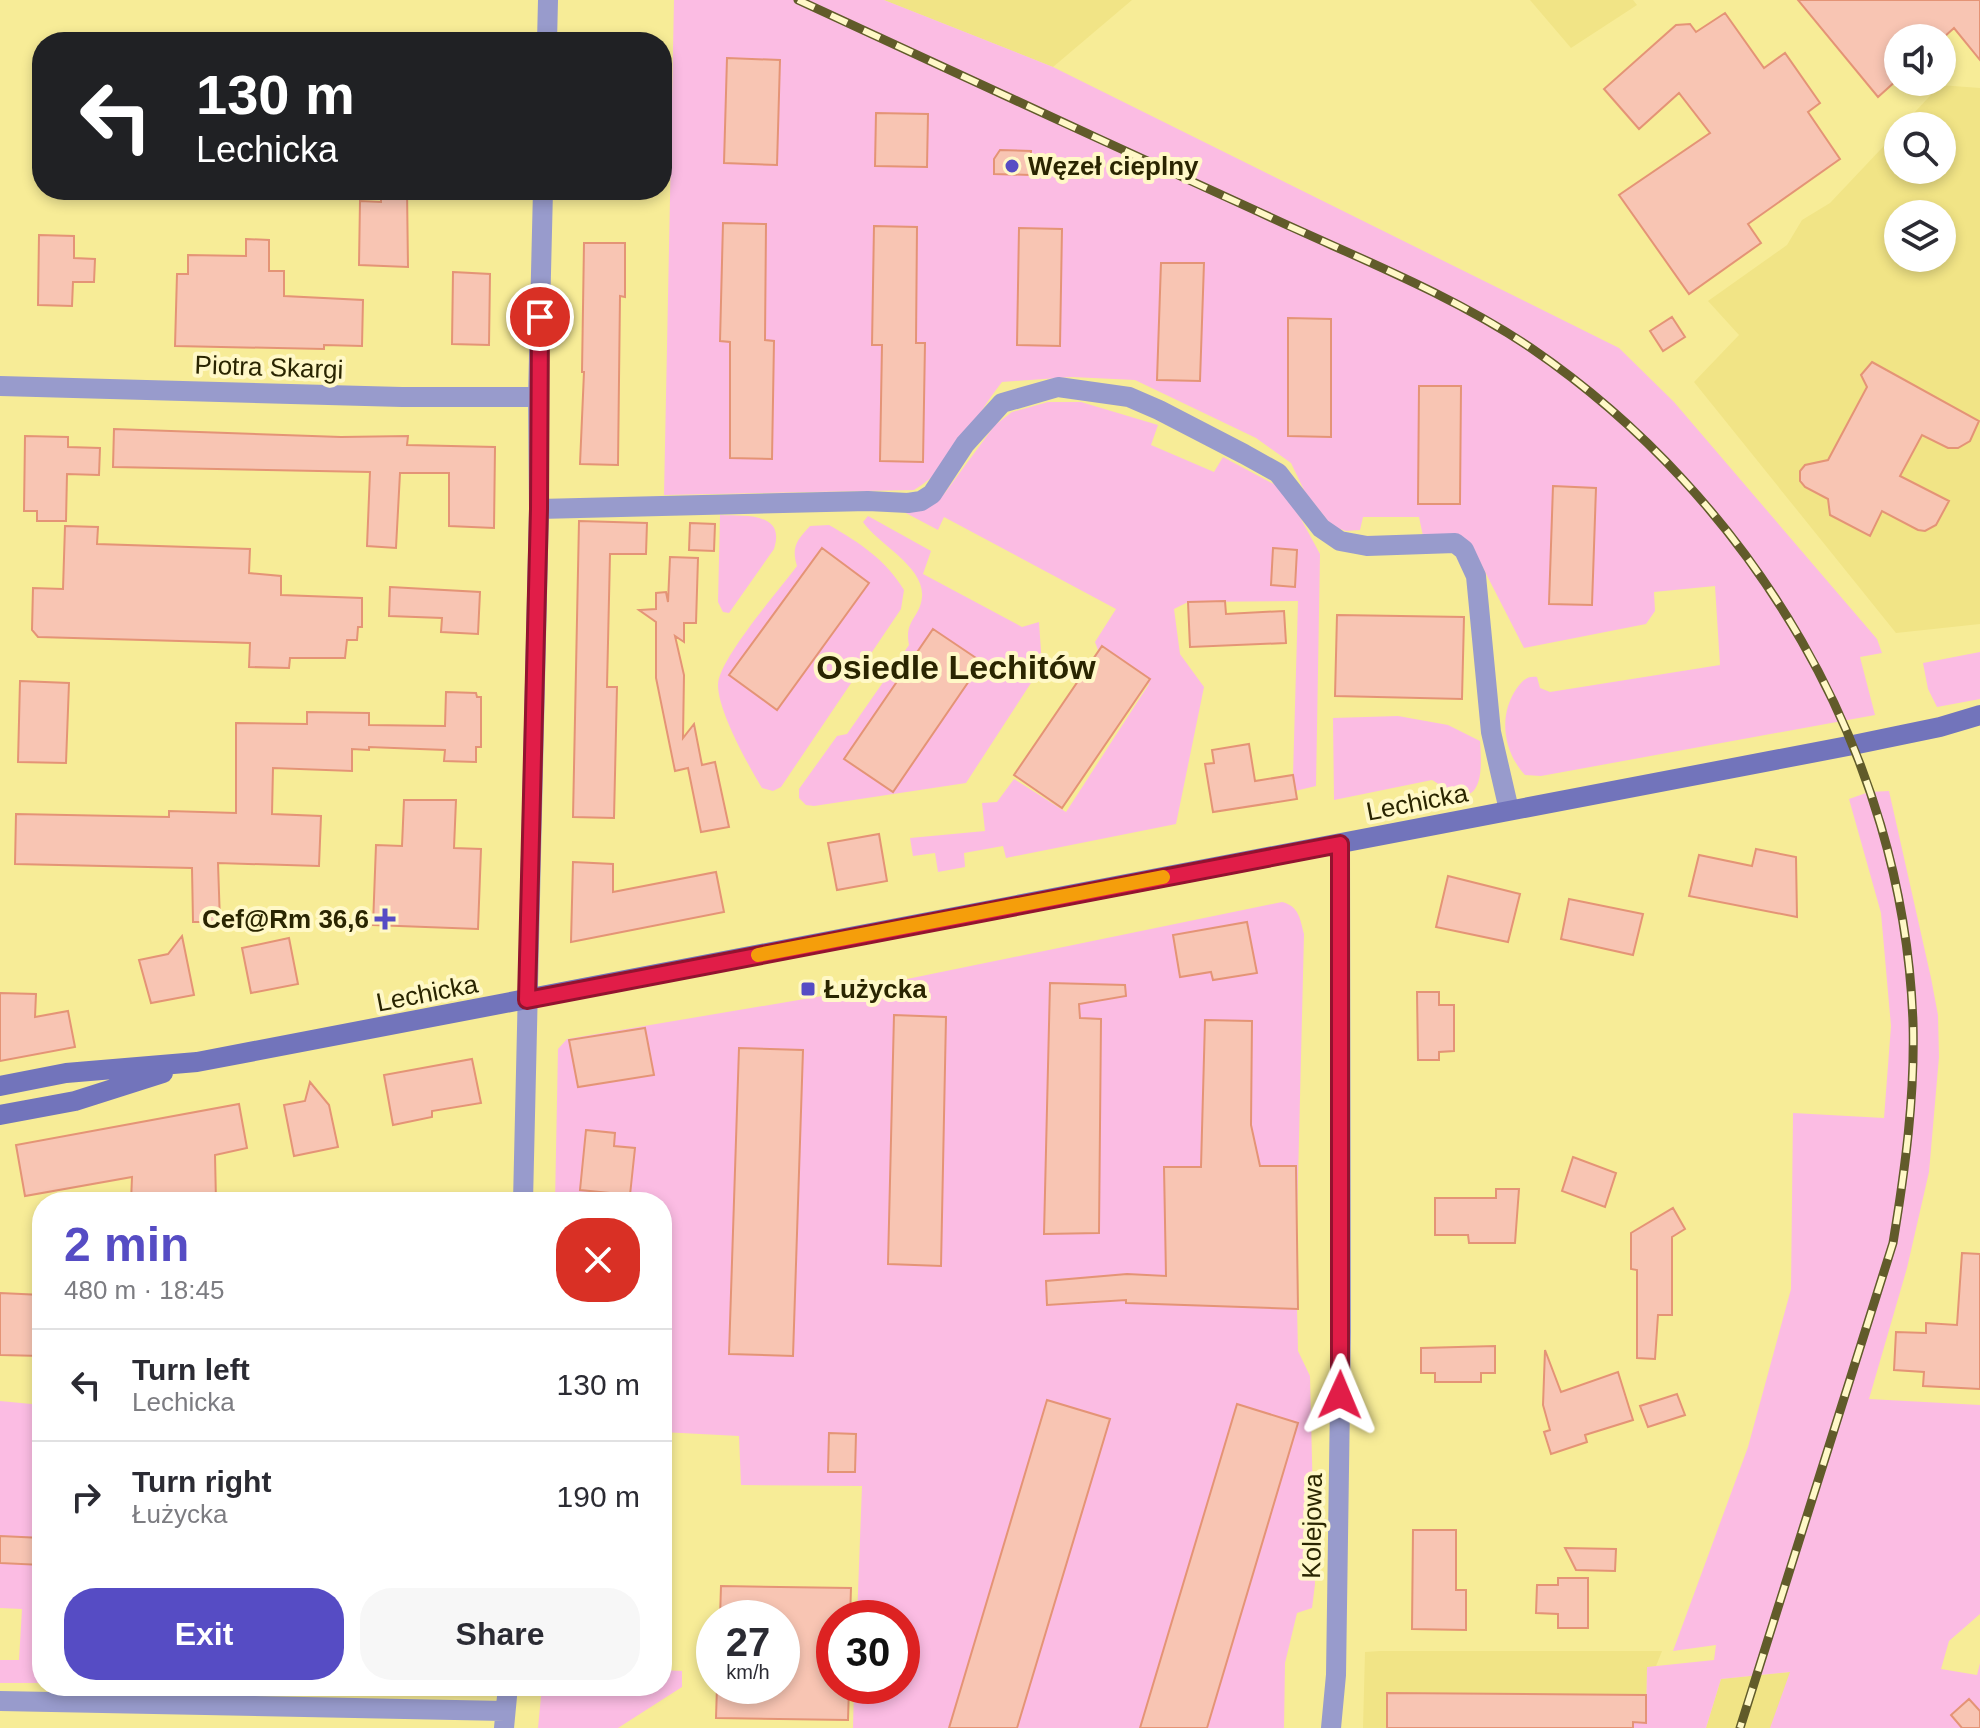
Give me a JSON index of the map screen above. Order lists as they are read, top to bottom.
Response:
{
  "streets": {
    "street": ["Piotra Skargi", "Lechicka", "Kolejowa"]
  },
  "crossings": [
    ["Lechicka", "Kolejowa"]
  ],
  "districts": ["Osiedle Lechitów"],
  "places": {
    "other": ["Węzeł cieplny"],
    "health": ["Cef@Rm 36,6"],
    "transit": ["Łużycka"]
  },
  "page": {
    "turn": ["130 m", "Lechicka"],
    "heading": ["2 min", "480 m · 18:45"],
    "list": [
      {
        "name": "Turn left",
        "note": "Lechicka",
        "value": "130 m"
      },
      {
        "name": "Turn right",
        "note": "Łużycka",
        "value": "190 m"
      }
    ],
    "buttons": ["Exit", "Share"],
    "speed": "27 km/h",
    "limit": "30"
  }
}
